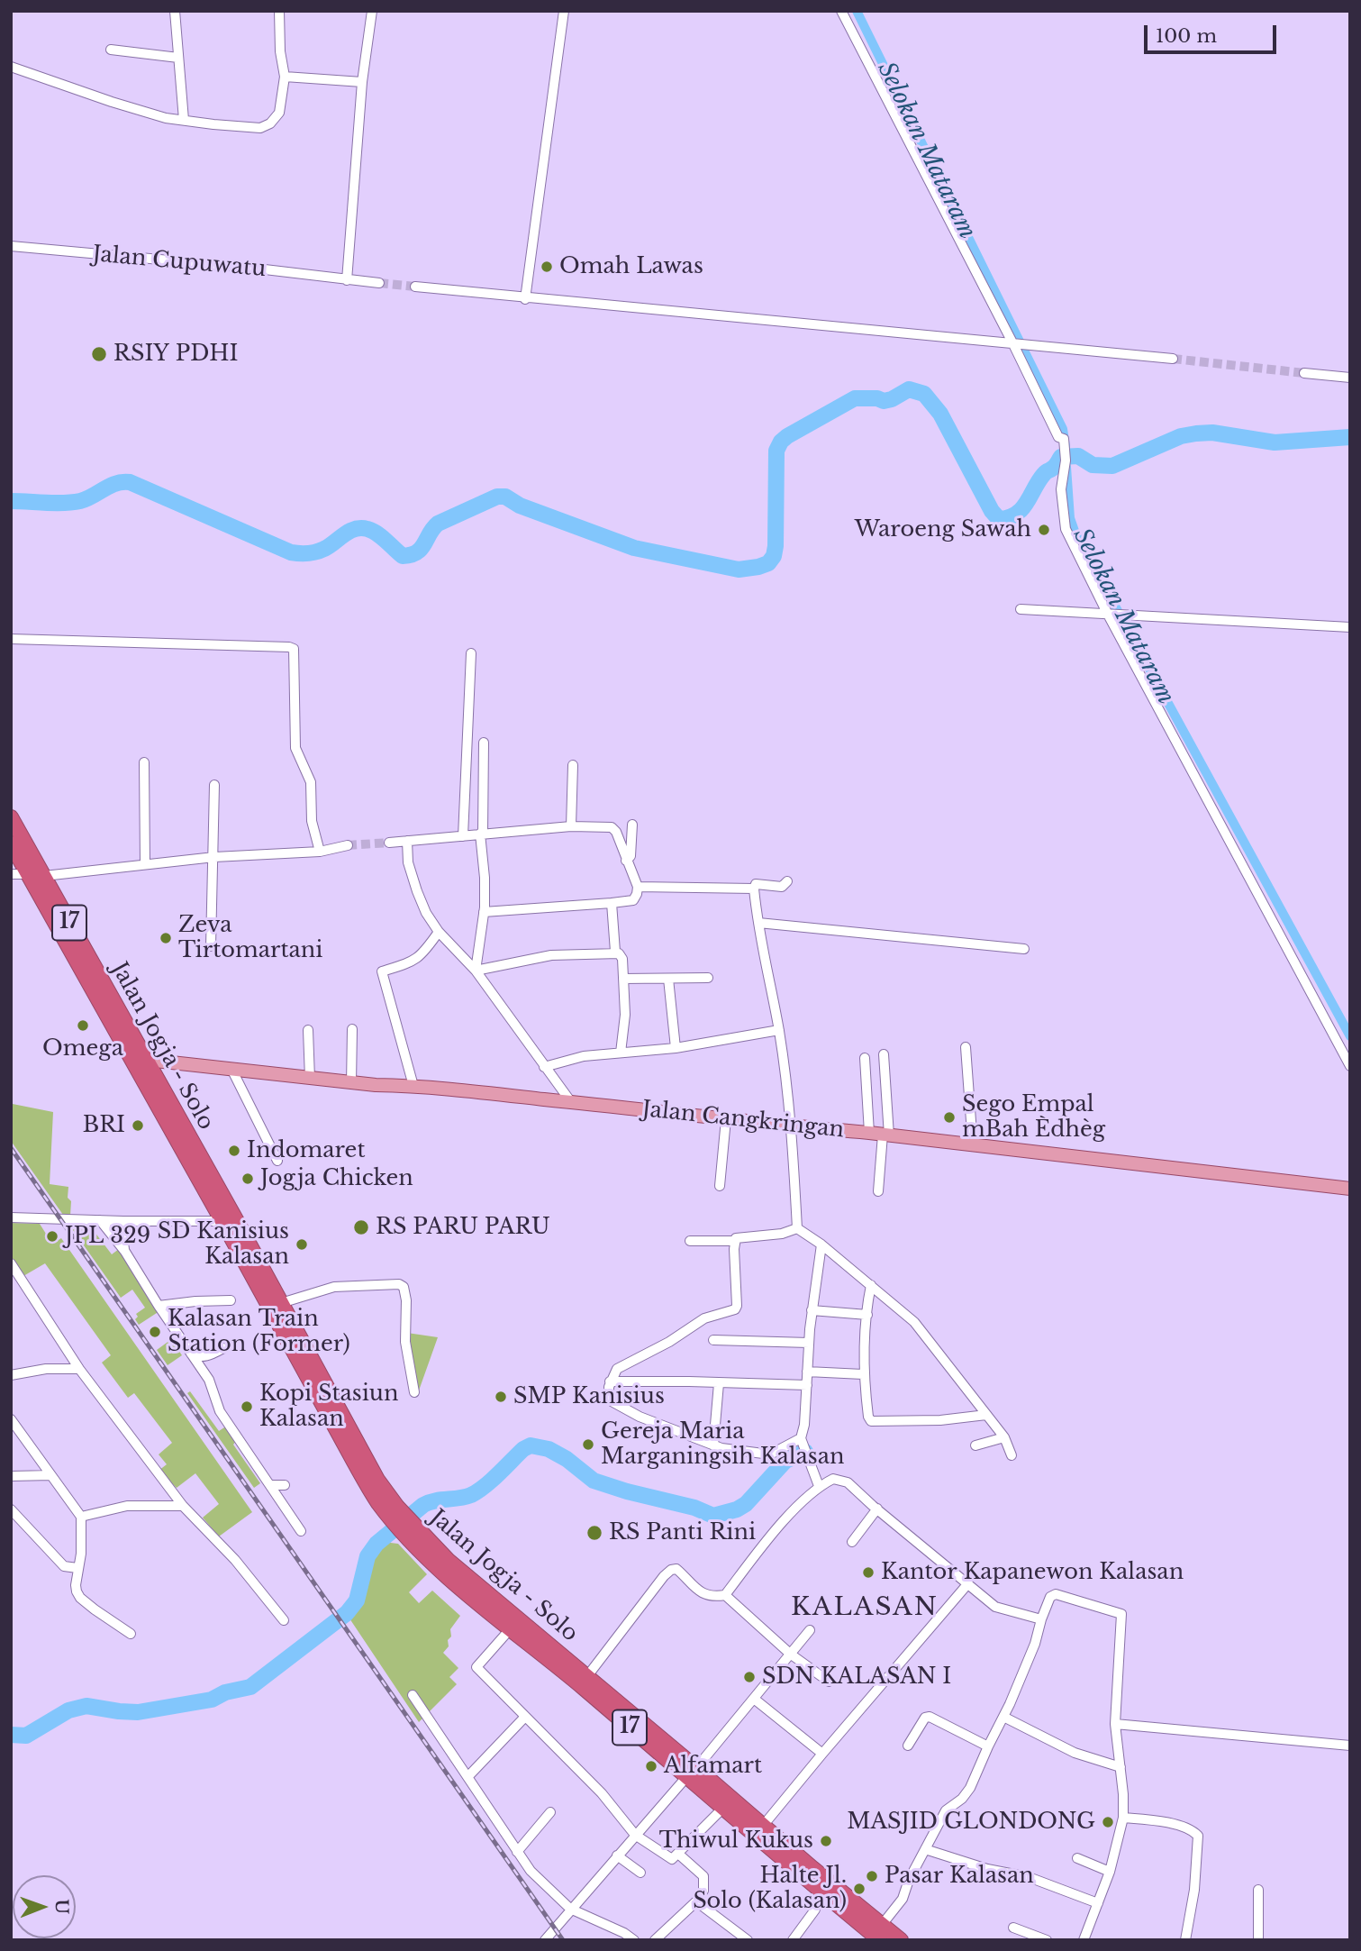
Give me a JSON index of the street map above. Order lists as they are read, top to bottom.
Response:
{
  "streets": {
    "highway": ["17", "Jalan Jogja - Solo"],
    "main road": ["Jalan Cangkringan"],
    "street": ["Jalan Cupuwatu"]
  },
  "crossings": [
    ["Jalan Jogja - Solo", "Jalan Cangkringan"]
  ],
  "districts": ["KALASAN"],
  "water": ["Selokan Mataram"],
  "places": [
    "Omah Lawas",
    "RSIY PDHI",
    "Waroeng Sawah",
    "Zeva Tirtomartani",
    "Omega",
    "Sego Empal mBah Èdhèg",
    "BRI",
    "Indomaret",
    "Jogja Chicken",
    "RS PARU PARU",
    "JPL 329",
    "SD Kanisius Kalasan",
    "Kalasan Train Station (Former)",
    "SMP Kanisius",
    "Kopi Stasiun Kalasan",
    "Gereja Maria Marganingsih Kalasan",
    "RS Panti Rini",
    "Kantor Kapanewon Kalasan",
    "SDN KALASAN I",
    "Alfamart",
    "MASJID GLONDONG",
    "Thiwul Kukus",
    "Pasar Kalasan",
    "Halte Jl. Solo (Kalasan)"
  ],
  "scale_bar": "100 m",
  "north": "right"
}
